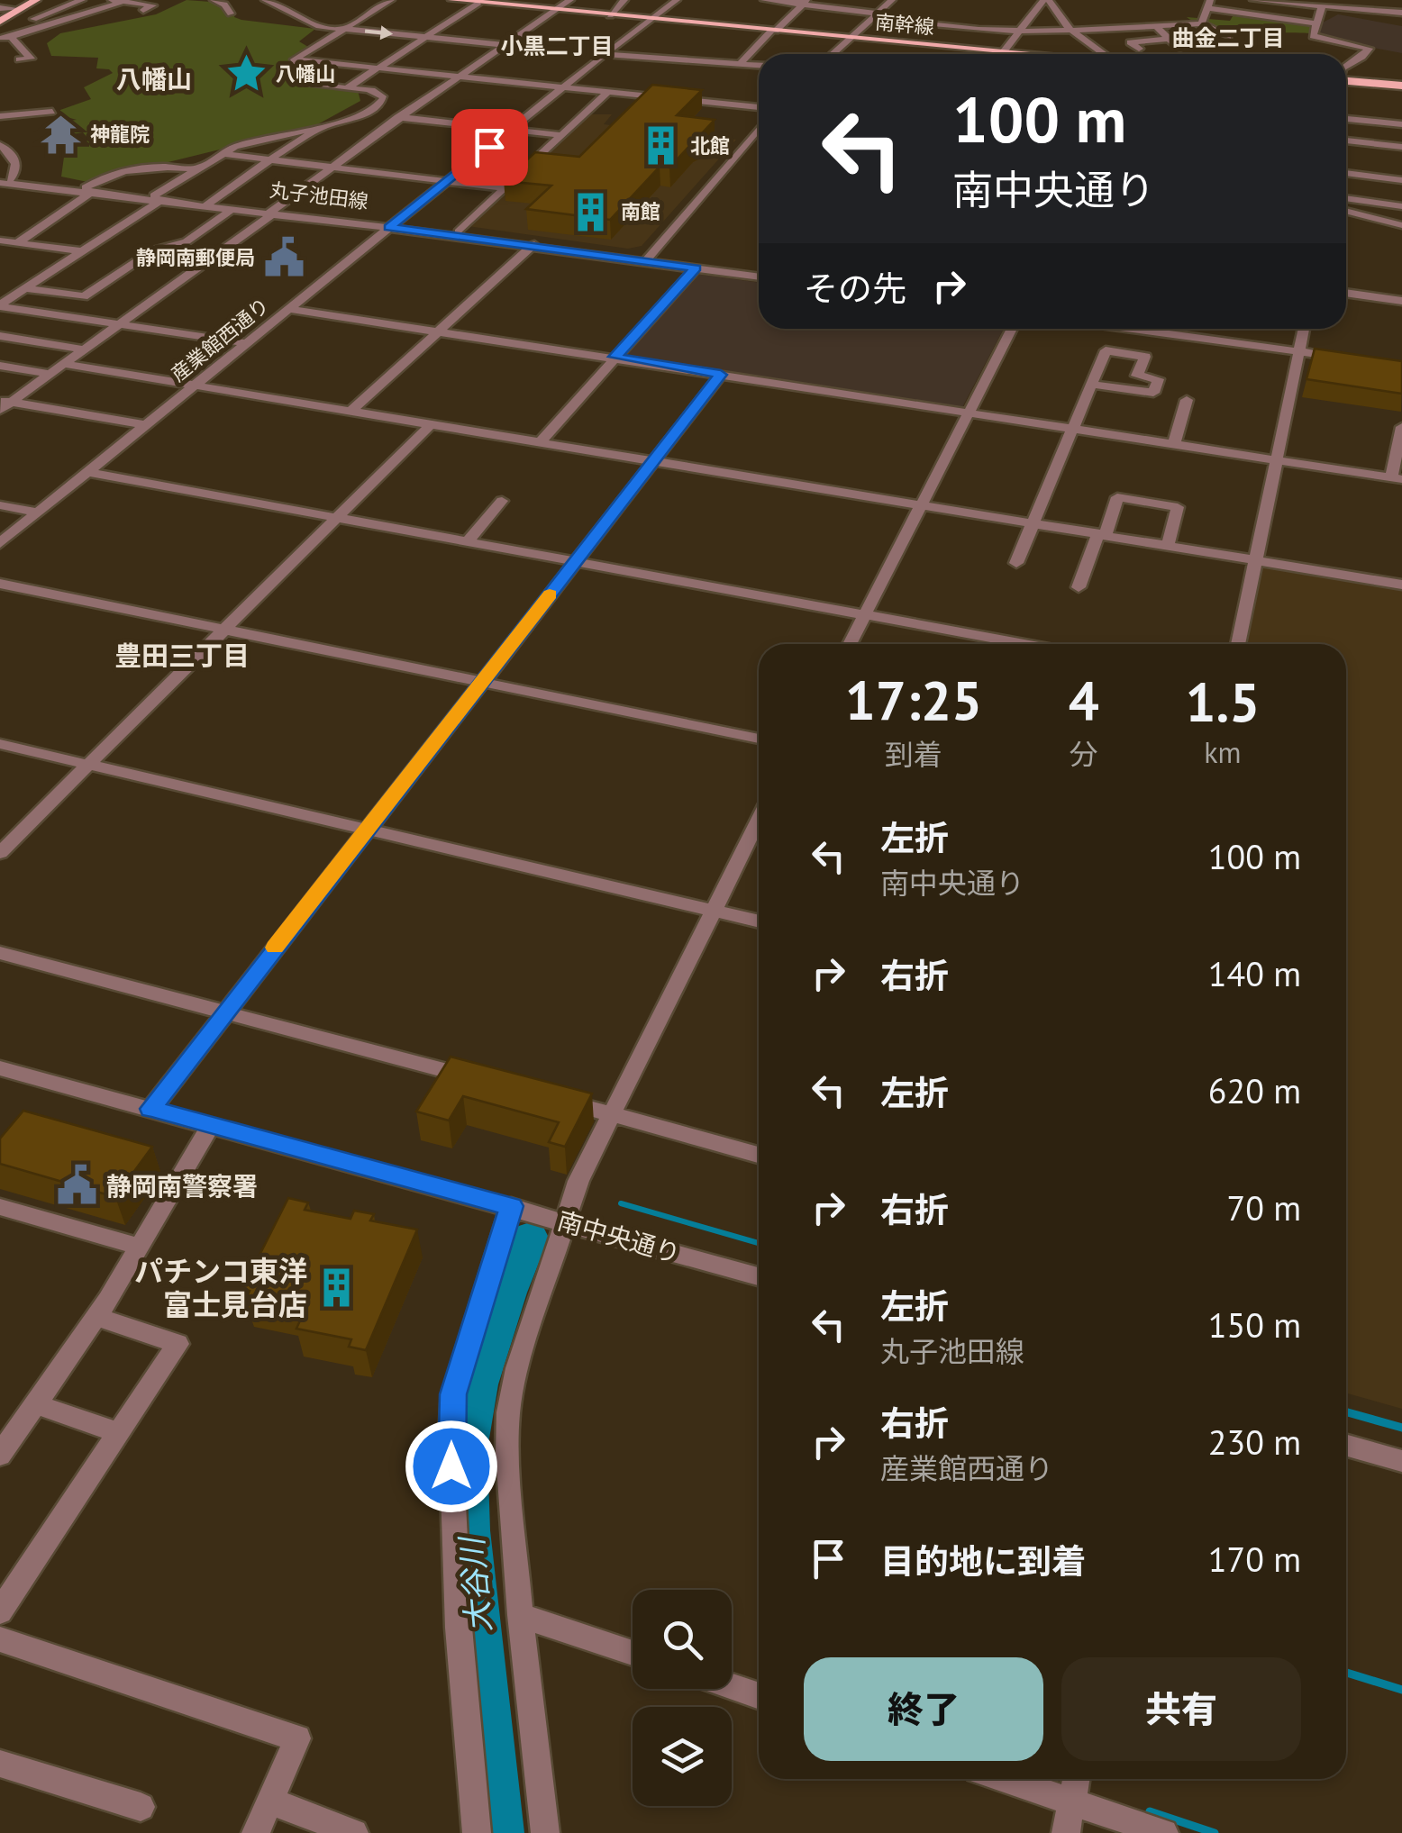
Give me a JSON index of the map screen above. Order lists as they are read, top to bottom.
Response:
{
  "streets": {
    "main road": ["南幹線"],
    "street": ["丸子池田線", "産業館西通り", "南中央通り"]
  },
  "crossings": [
    ["南幹線", "産業館西通り"],
    ["丸子池田線", "産業館西通り"]
  ],
  "districts": [
    "曲金二丁目",
    "小黒二丁目",
    "八幡山",
    "豊田三丁目"
  ],
  "water": ["大谷川"],
  "places": {
    "place": ["八幡山"],
    "temple": ["神龍院"],
    "building": ["北館", "南館", "パチンコ東洋 富士見台店"],
    "public building": ["静岡南郵便局", "静岡南警察署"]
  },
  "page": {
    "turn": ["100 m", "南中央通り"],
    "then": "その先",
    "eta": [
      "17:25",
      "到着",
      "4",
      "分",
      "1.5",
      "km"
    ],
    "list": [
      {
        "name": "左折",
        "note": "南中央通り",
        "value": "100 m"
      },
      {
        "name": "右折",
        "value": "140 m"
      },
      {
        "name": "左折",
        "value": "620 m"
      },
      {
        "name": "右折",
        "value": "70 m"
      },
      {
        "name": "左折",
        "note": "丸子池田線",
        "value": "150 m"
      },
      {
        "name": "右折",
        "note": "産業館西通り",
        "value": "230 m"
      },
      {
        "name": "目的地に到着",
        "value": "170 m"
      }
    ],
    "buttons": ["終了", "共有"]
  }
}
